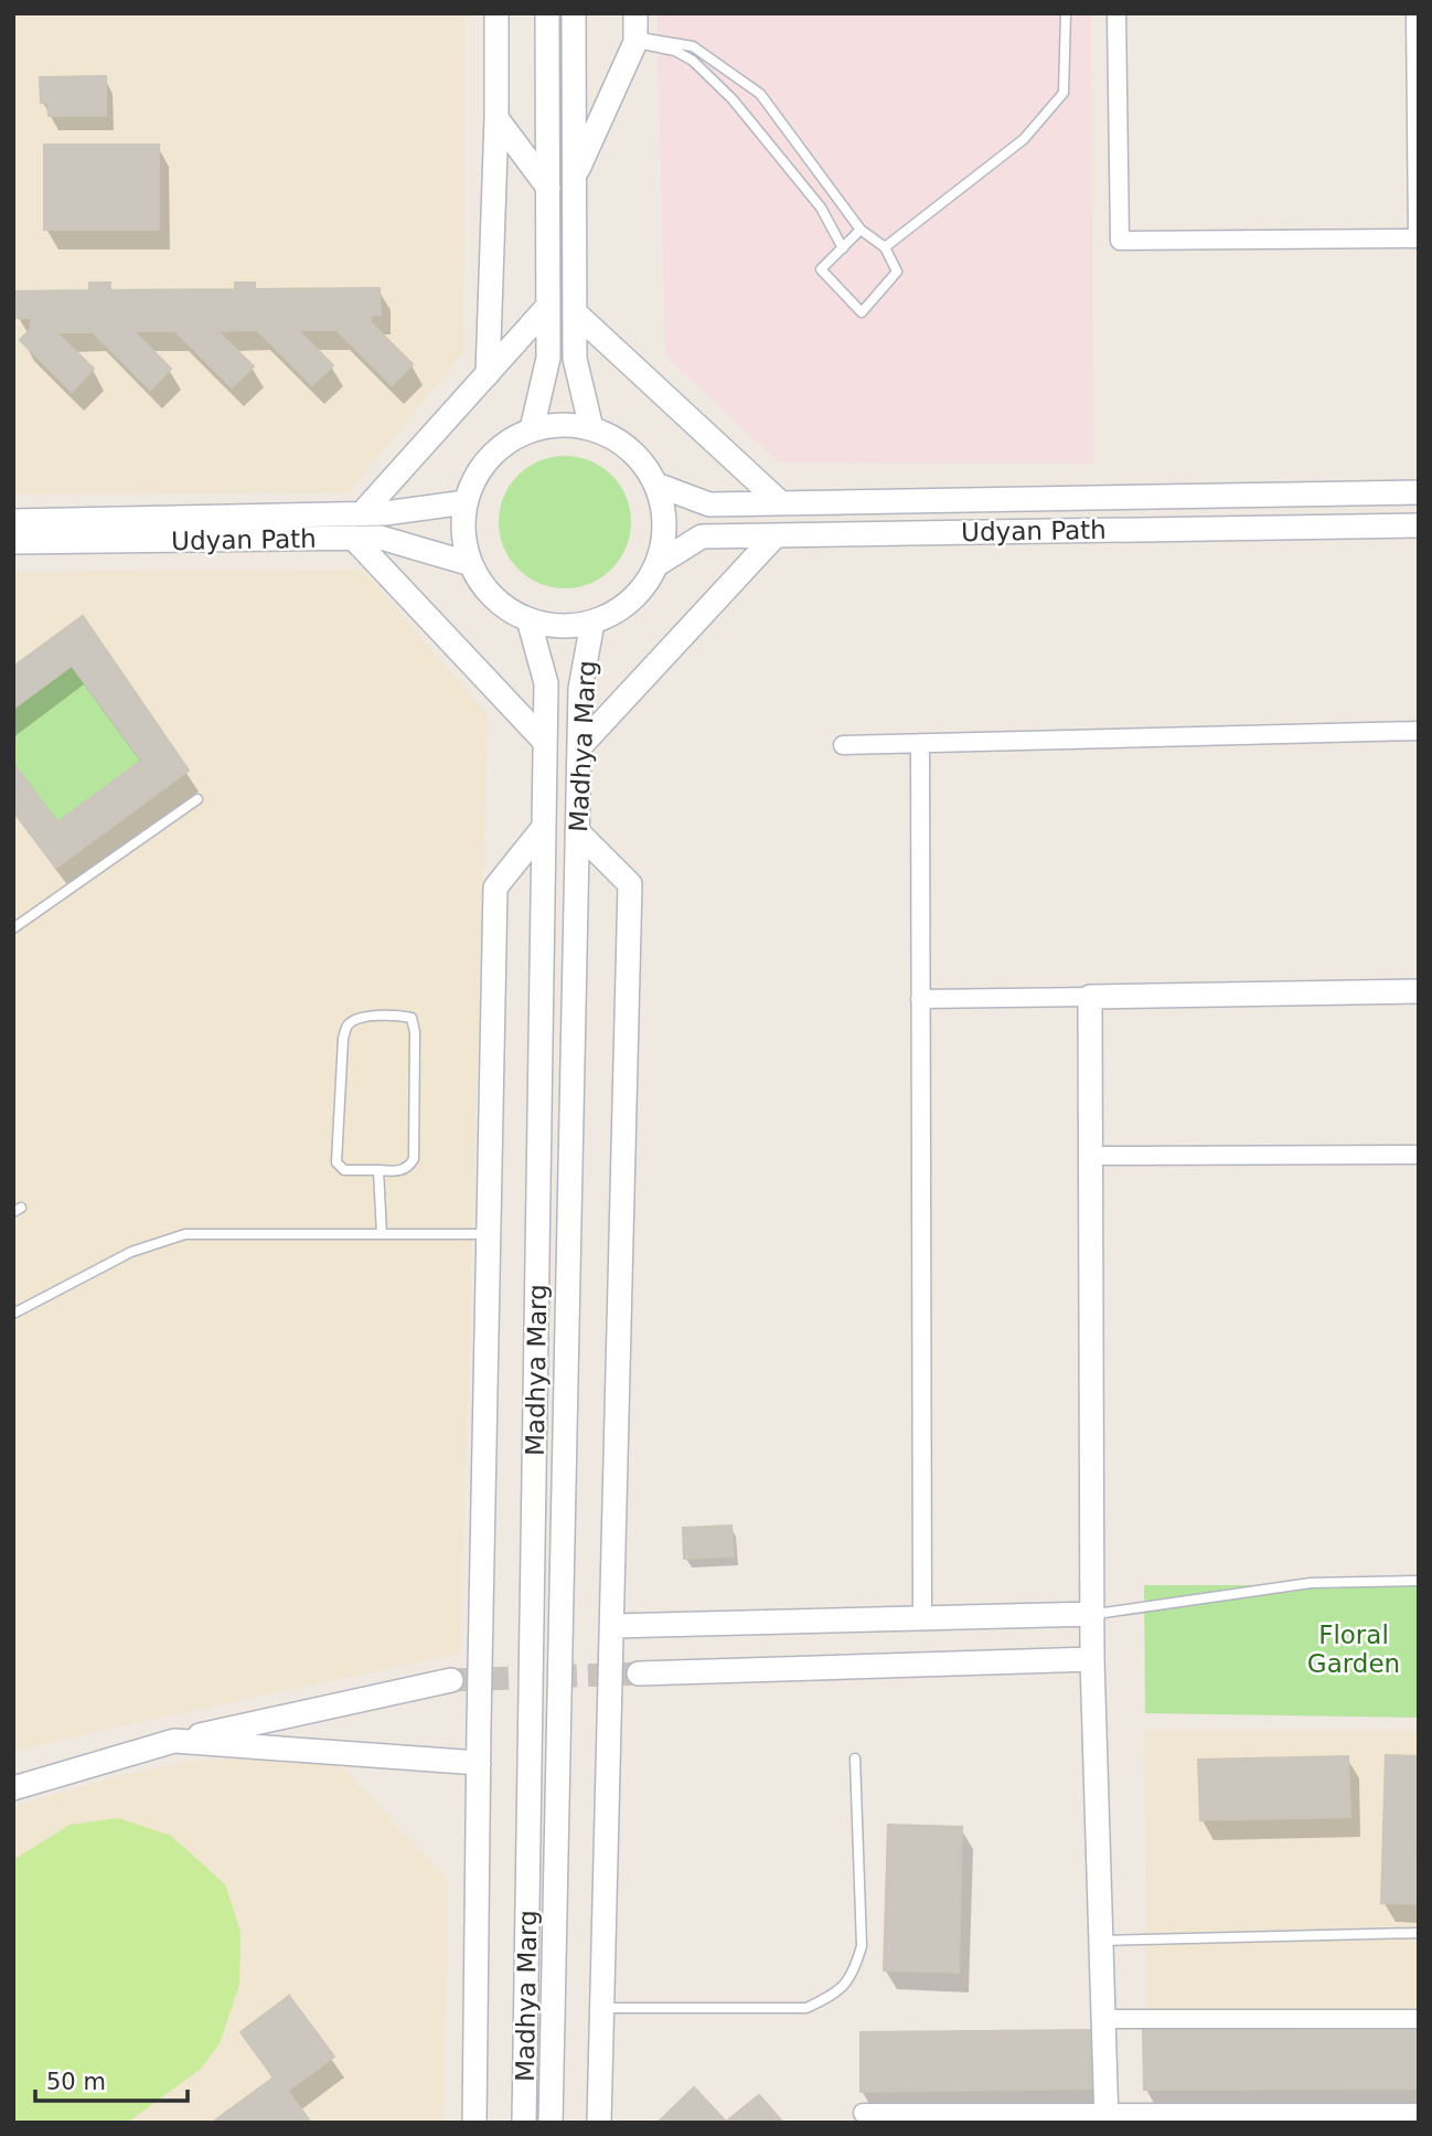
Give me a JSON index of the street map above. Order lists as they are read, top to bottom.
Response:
{
  "streets": {
    "main road": ["Udyan Path", "Madhya Marg"]
  },
  "crossings": [
    ["Udyan Path", "Madhya Marg"]
  ],
  "parks": ["Floral Garden"],
  "scale_bar": "50 m"
}
